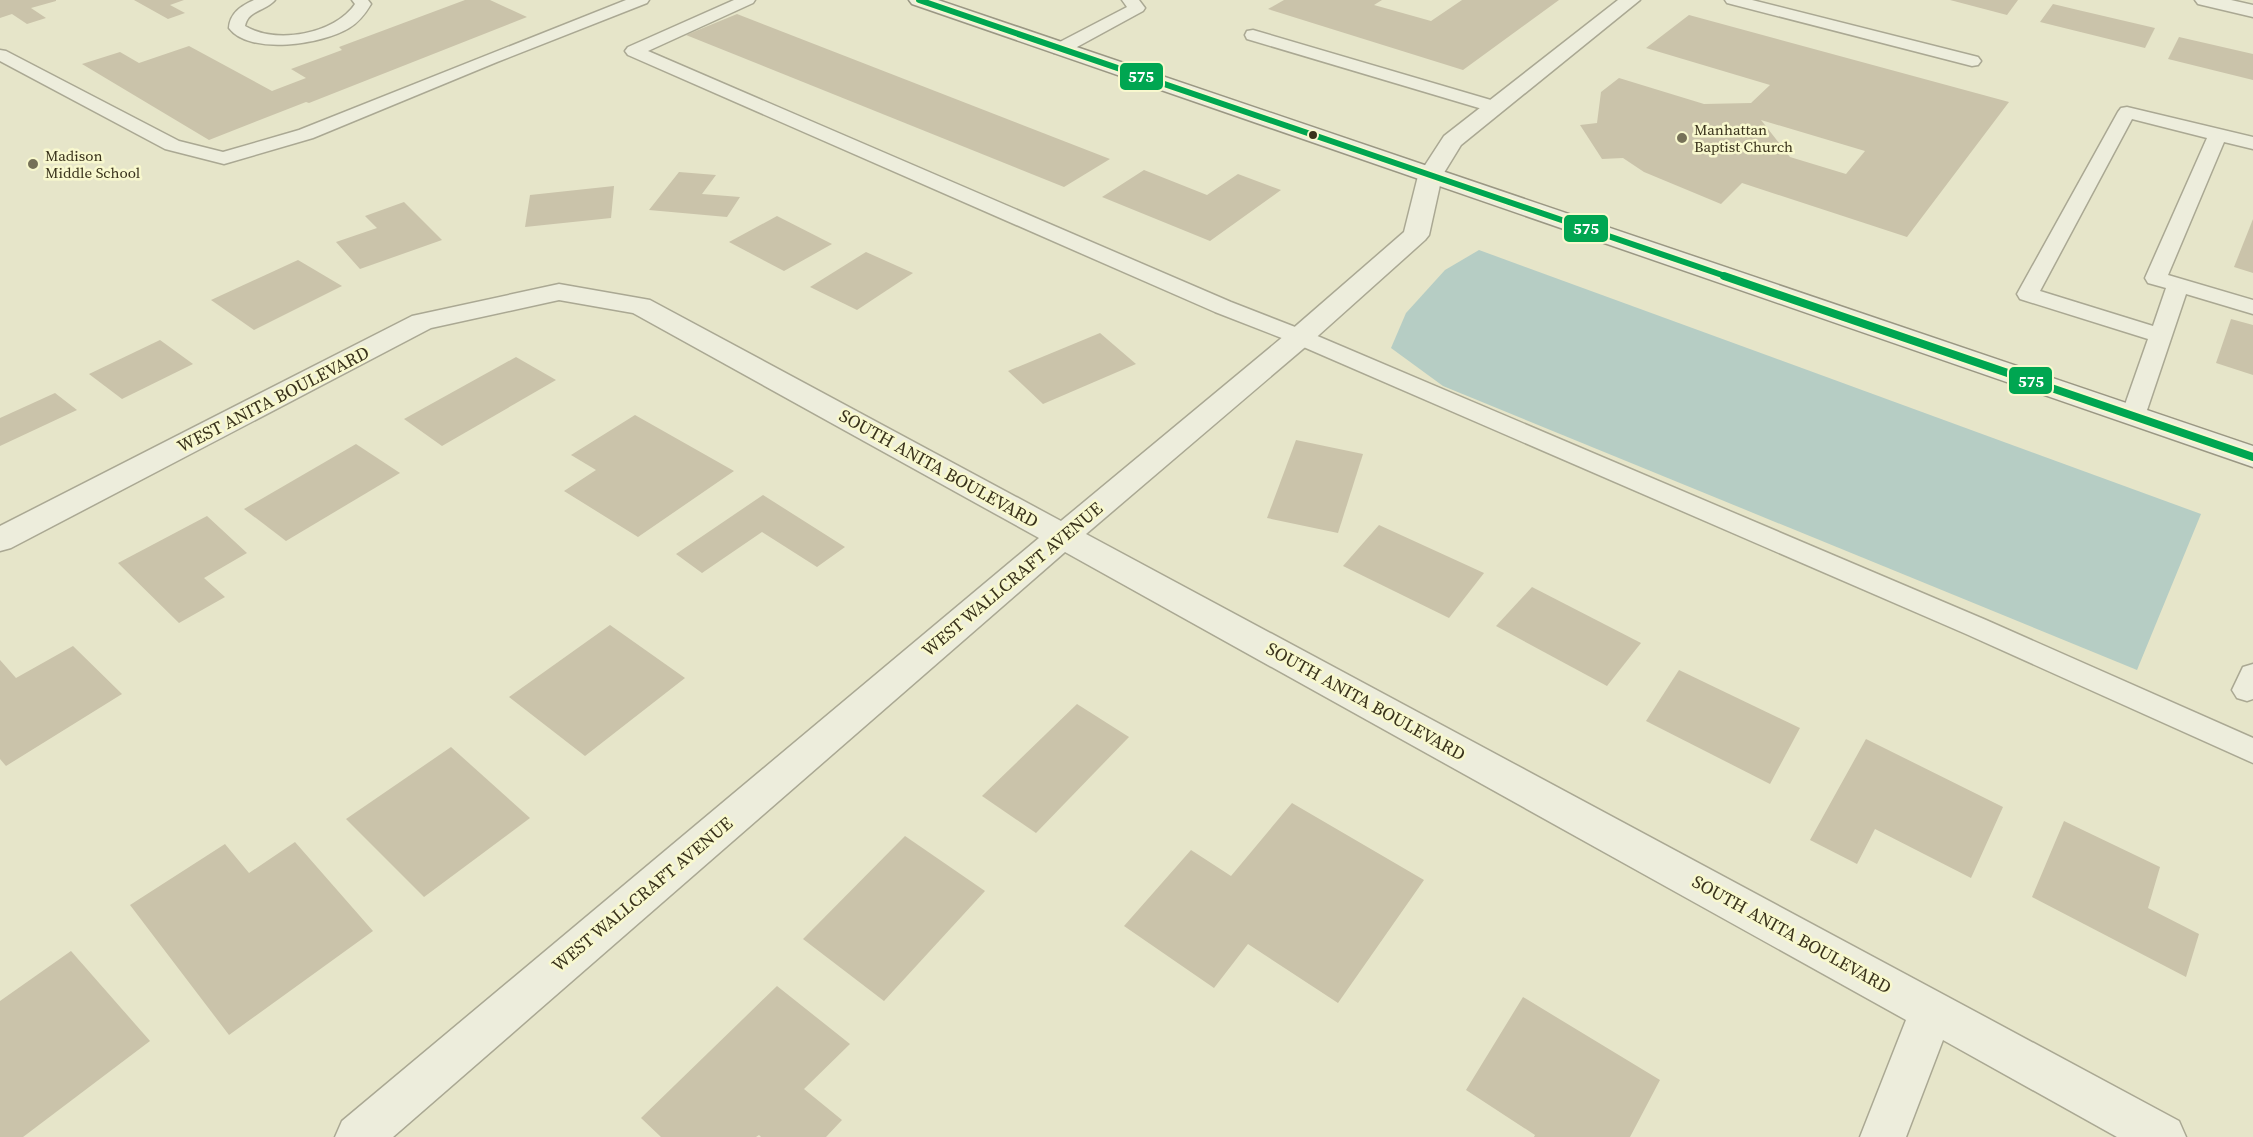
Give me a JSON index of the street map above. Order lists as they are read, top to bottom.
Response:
{
  "streets": {
    "street": ["WEST ANITA BOULEVARD", "SOUTH ANITA BOULEVARD", "WEST WALLCRAFT AVENUE"]
  },
  "crossings": [
    ["WEST ANITA BOULEVARD", "SOUTH ANITA BOULEVARD"],
    ["SOUTH ANITA BOULEVARD", "WEST WALLCRAFT AVENUE"]
  ],
  "places": ["Manhattan Baptist Church", "Madison Middle School"],
  "lines": ["transit line 575"]
}
